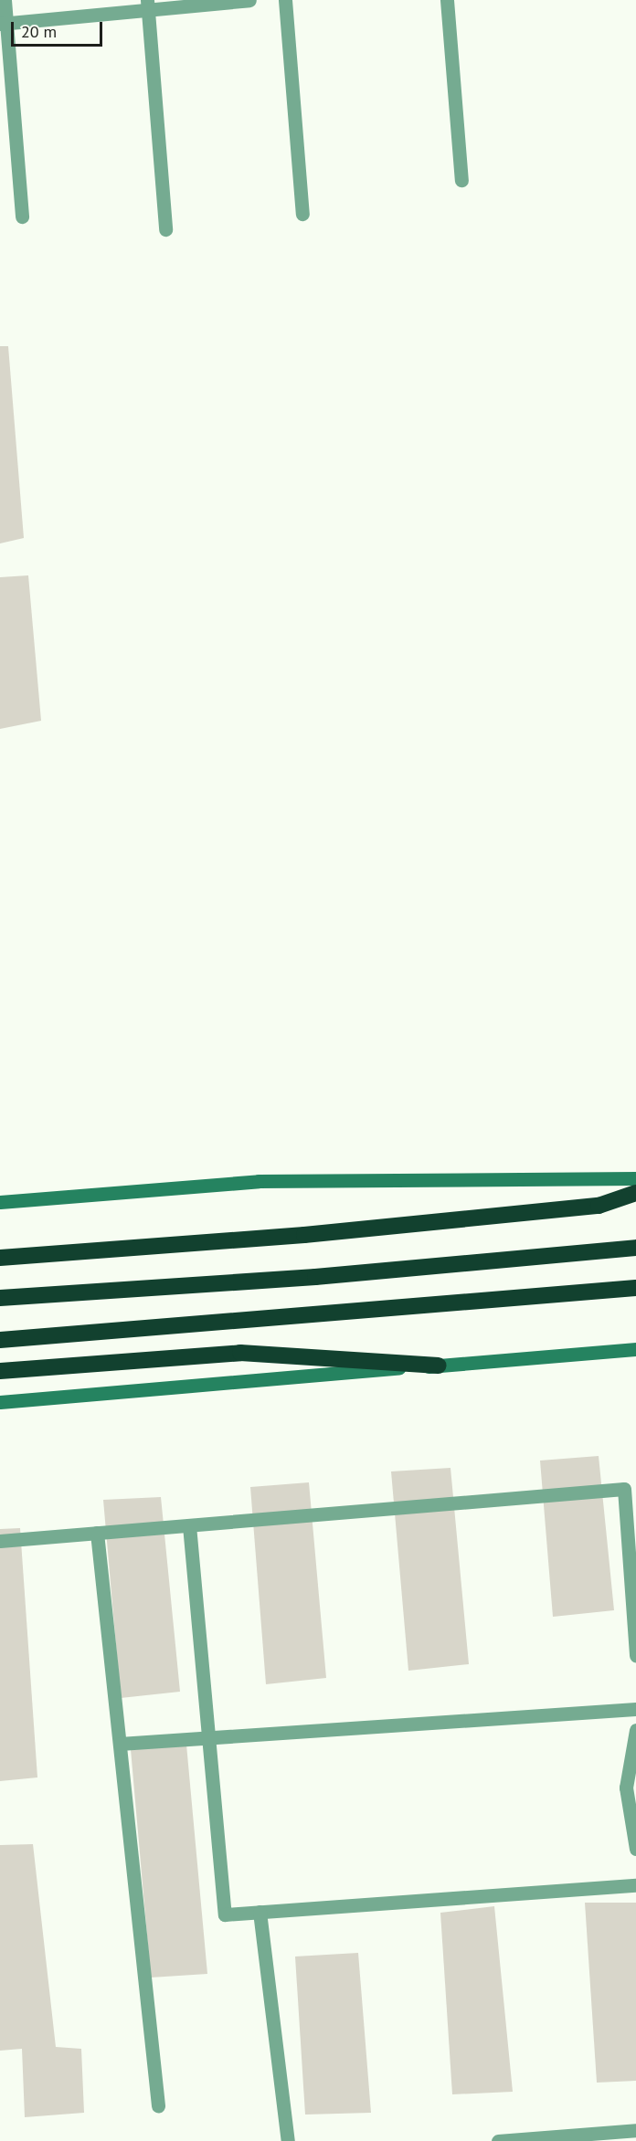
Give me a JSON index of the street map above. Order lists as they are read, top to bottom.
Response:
{
  "scale_bar": "20 m"
}
